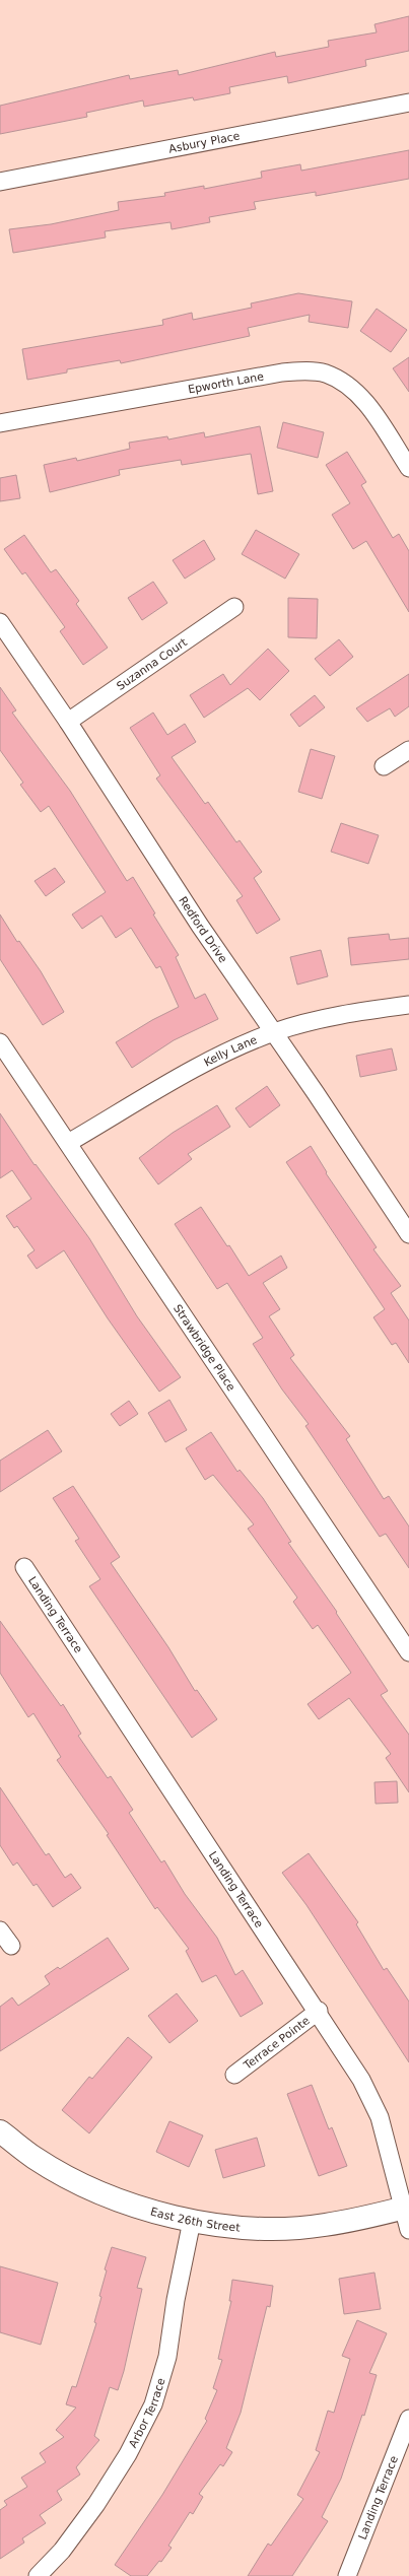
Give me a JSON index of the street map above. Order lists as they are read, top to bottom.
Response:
{
  "streets": {
    "street": [
      "Asbury Place",
      "Epworth Lane",
      "Suzanna Court",
      "Redford Drive",
      "Kelly Lane",
      "Strawbridge Place",
      "Landing Terrace",
      "Terrace Pointe",
      "East 26th Street",
      "Arbor Terrace"
    ]
  },
  "crossings": [
    ["Suzanna Court", "Redford Drive"],
    ["Redford Drive", "Kelly Lane"],
    ["Kelly Lane", "Strawbridge Place"],
    ["Landing Terrace", "Terrace Pointe"],
    ["Landing Terrace", "East 26th Street"],
    ["East 26th Street", "Arbor Terrace"]
  ]
}
